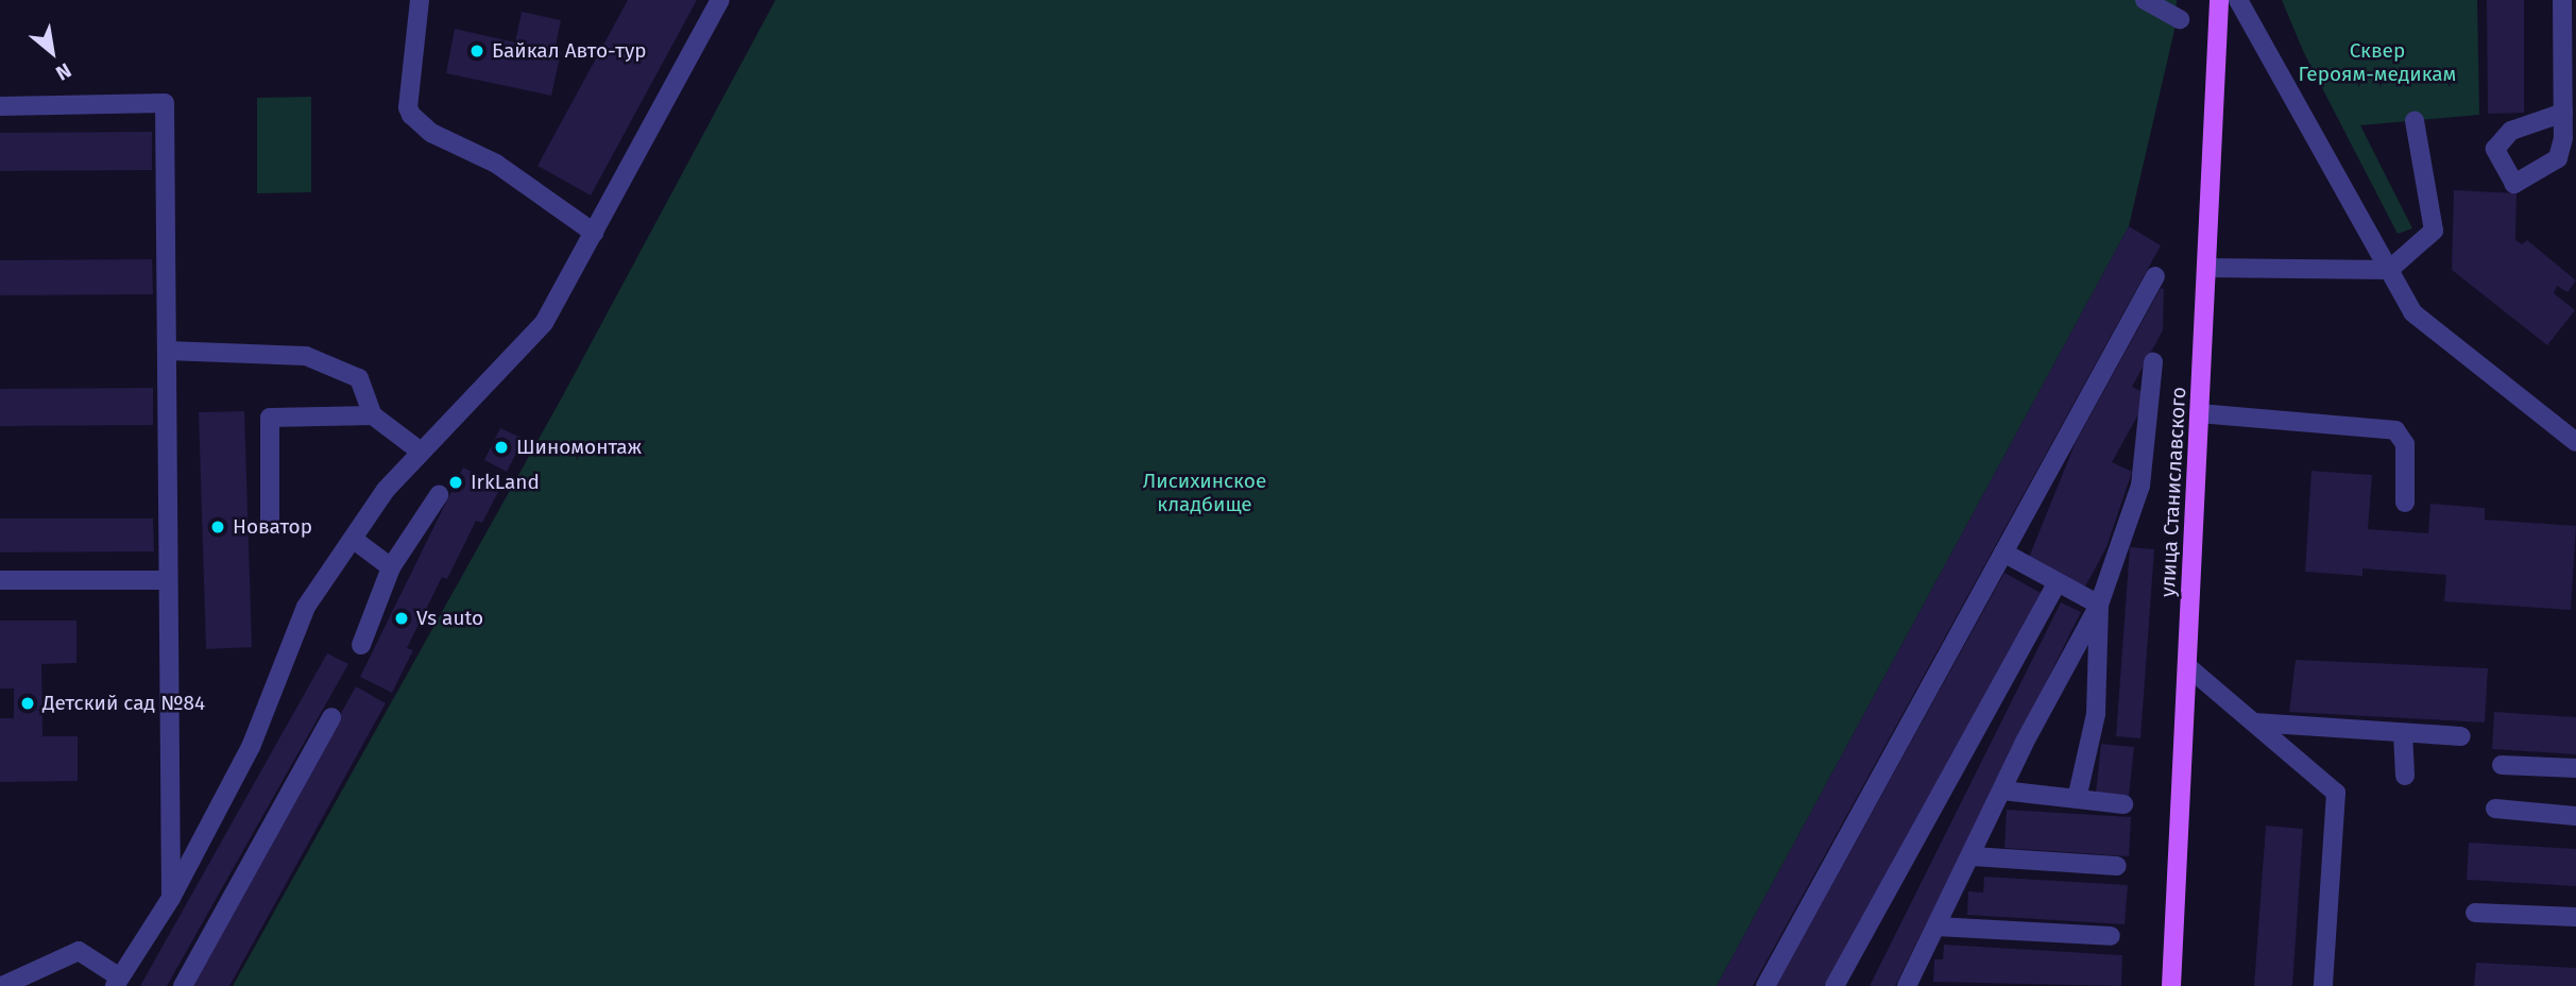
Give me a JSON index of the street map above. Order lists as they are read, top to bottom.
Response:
{
  "streets": {
    "main road": ["улица Станиславского"]
  },
  "parks": ["Сквер Героям-медикам", "Лисихинское кладбище"],
  "places": [
    "Байкал Авто-тур",
    "Шиномонтаж",
    "IrkLand",
    "Новатор",
    "Vs auto",
    "Детский сад №84"
  ],
  "north": "bottom right"
}
